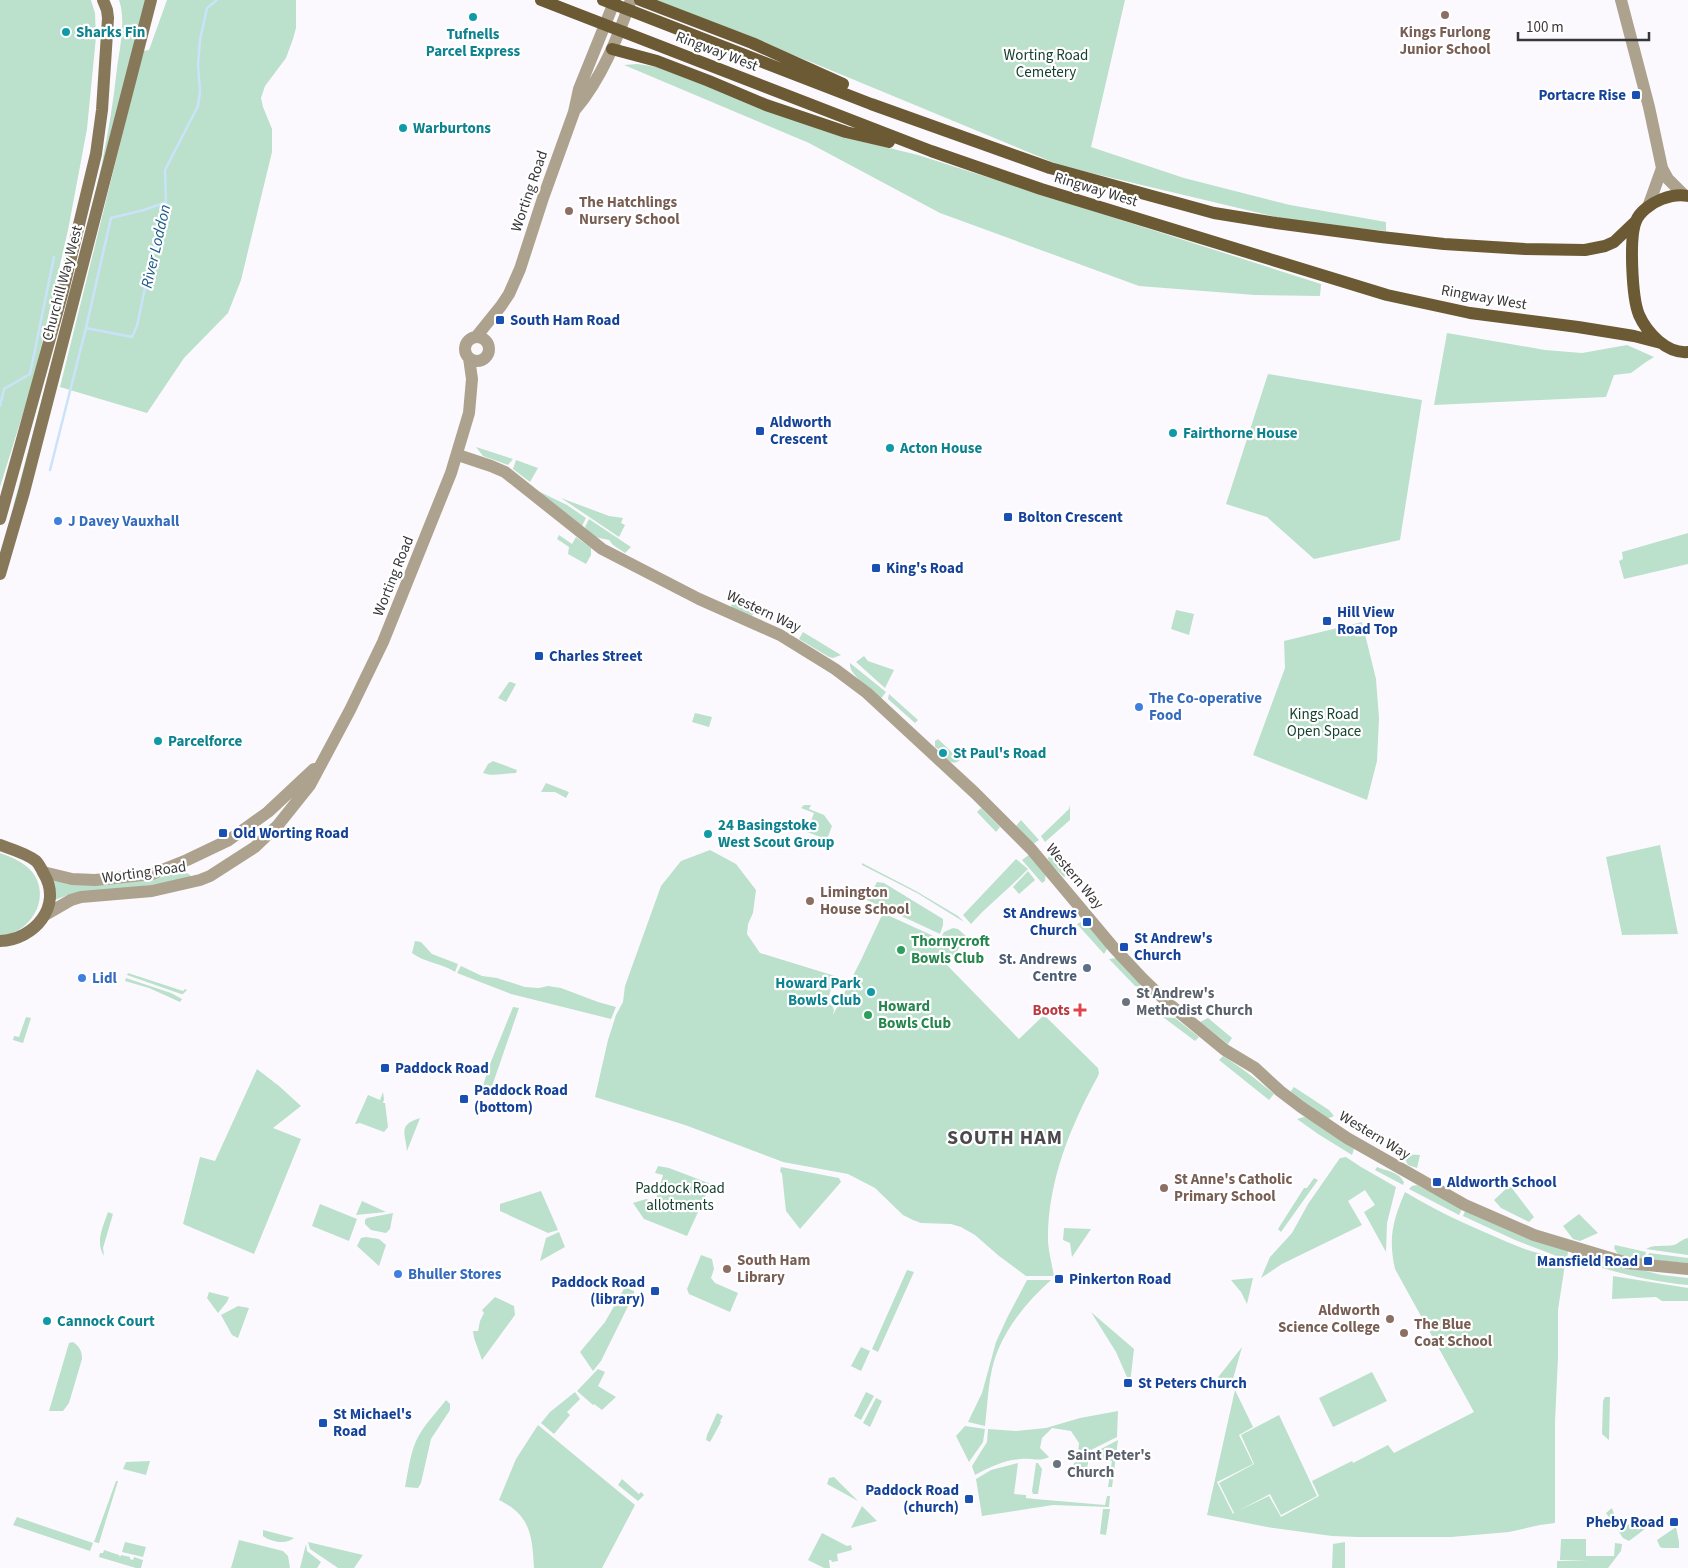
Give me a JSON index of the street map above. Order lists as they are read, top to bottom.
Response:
{
  "streets": {
    "main road": ["Ringway West", "Churchill Way West"],
    "street": ["Worting Road", "Western Way"]
  },
  "crossings": [
    ["Ringway West", "Worting Road"],
    ["Worting Road", "Western Way"]
  ],
  "districts": ["SOUTH HAM"],
  "water": ["River Loddon"],
  "parks": ["Worting Road Cemetery", "Kings Road Open Space", "Paddock Road allotments"],
  "places": {
    "other": [
      "Kings Furlong Junior School",
      "Tufnells Parcel Express",
      "Sharks Fin",
      "Warburtons",
      "The Hatchlings Nursery School",
      "Fairthorne House",
      "Acton House",
      "J Davey Vauxhall",
      "The Co-operative Food",
      "Parcelforce",
      "St Paul's Road",
      "24 Basingstoke West Scout Group",
      "Limington House School",
      "Thornycroft Bowls Club",
      "St. Andrews Centre",
      "Lidl",
      "Howard Park Bowls Club",
      "St Andrew's Methodist Church",
      "Howard Bowls Club",
      "St Anne's Catholic Primary School",
      "South Ham Library",
      "Bhuller Stores",
      "Aldworth Science College",
      "Cannock Court",
      "The Blue Coat School",
      "Saint Peter's Church"
    ],
    "transit": [
      "Portacre Rise",
      "South Ham Road",
      "Aldworth Crescent",
      "Bolton Crescent",
      "King's Road",
      "Hill View Road Top",
      "Charles Street",
      "Old Worting Road",
      "St Andrews Church",
      "St Andrew's Church",
      "Paddock Road",
      "Paddock Road (bottom)",
      "Aldworth School",
      "Mansfield Road",
      "Pinkerton Road",
      "Paddock Road (library)",
      "St Peters Church",
      "St Michael's Road",
      "Paddock Road (church)",
      "Pheby Road"
    ],
    "health": ["Boots"]
  },
  "scale_bar": "100 m"
}
